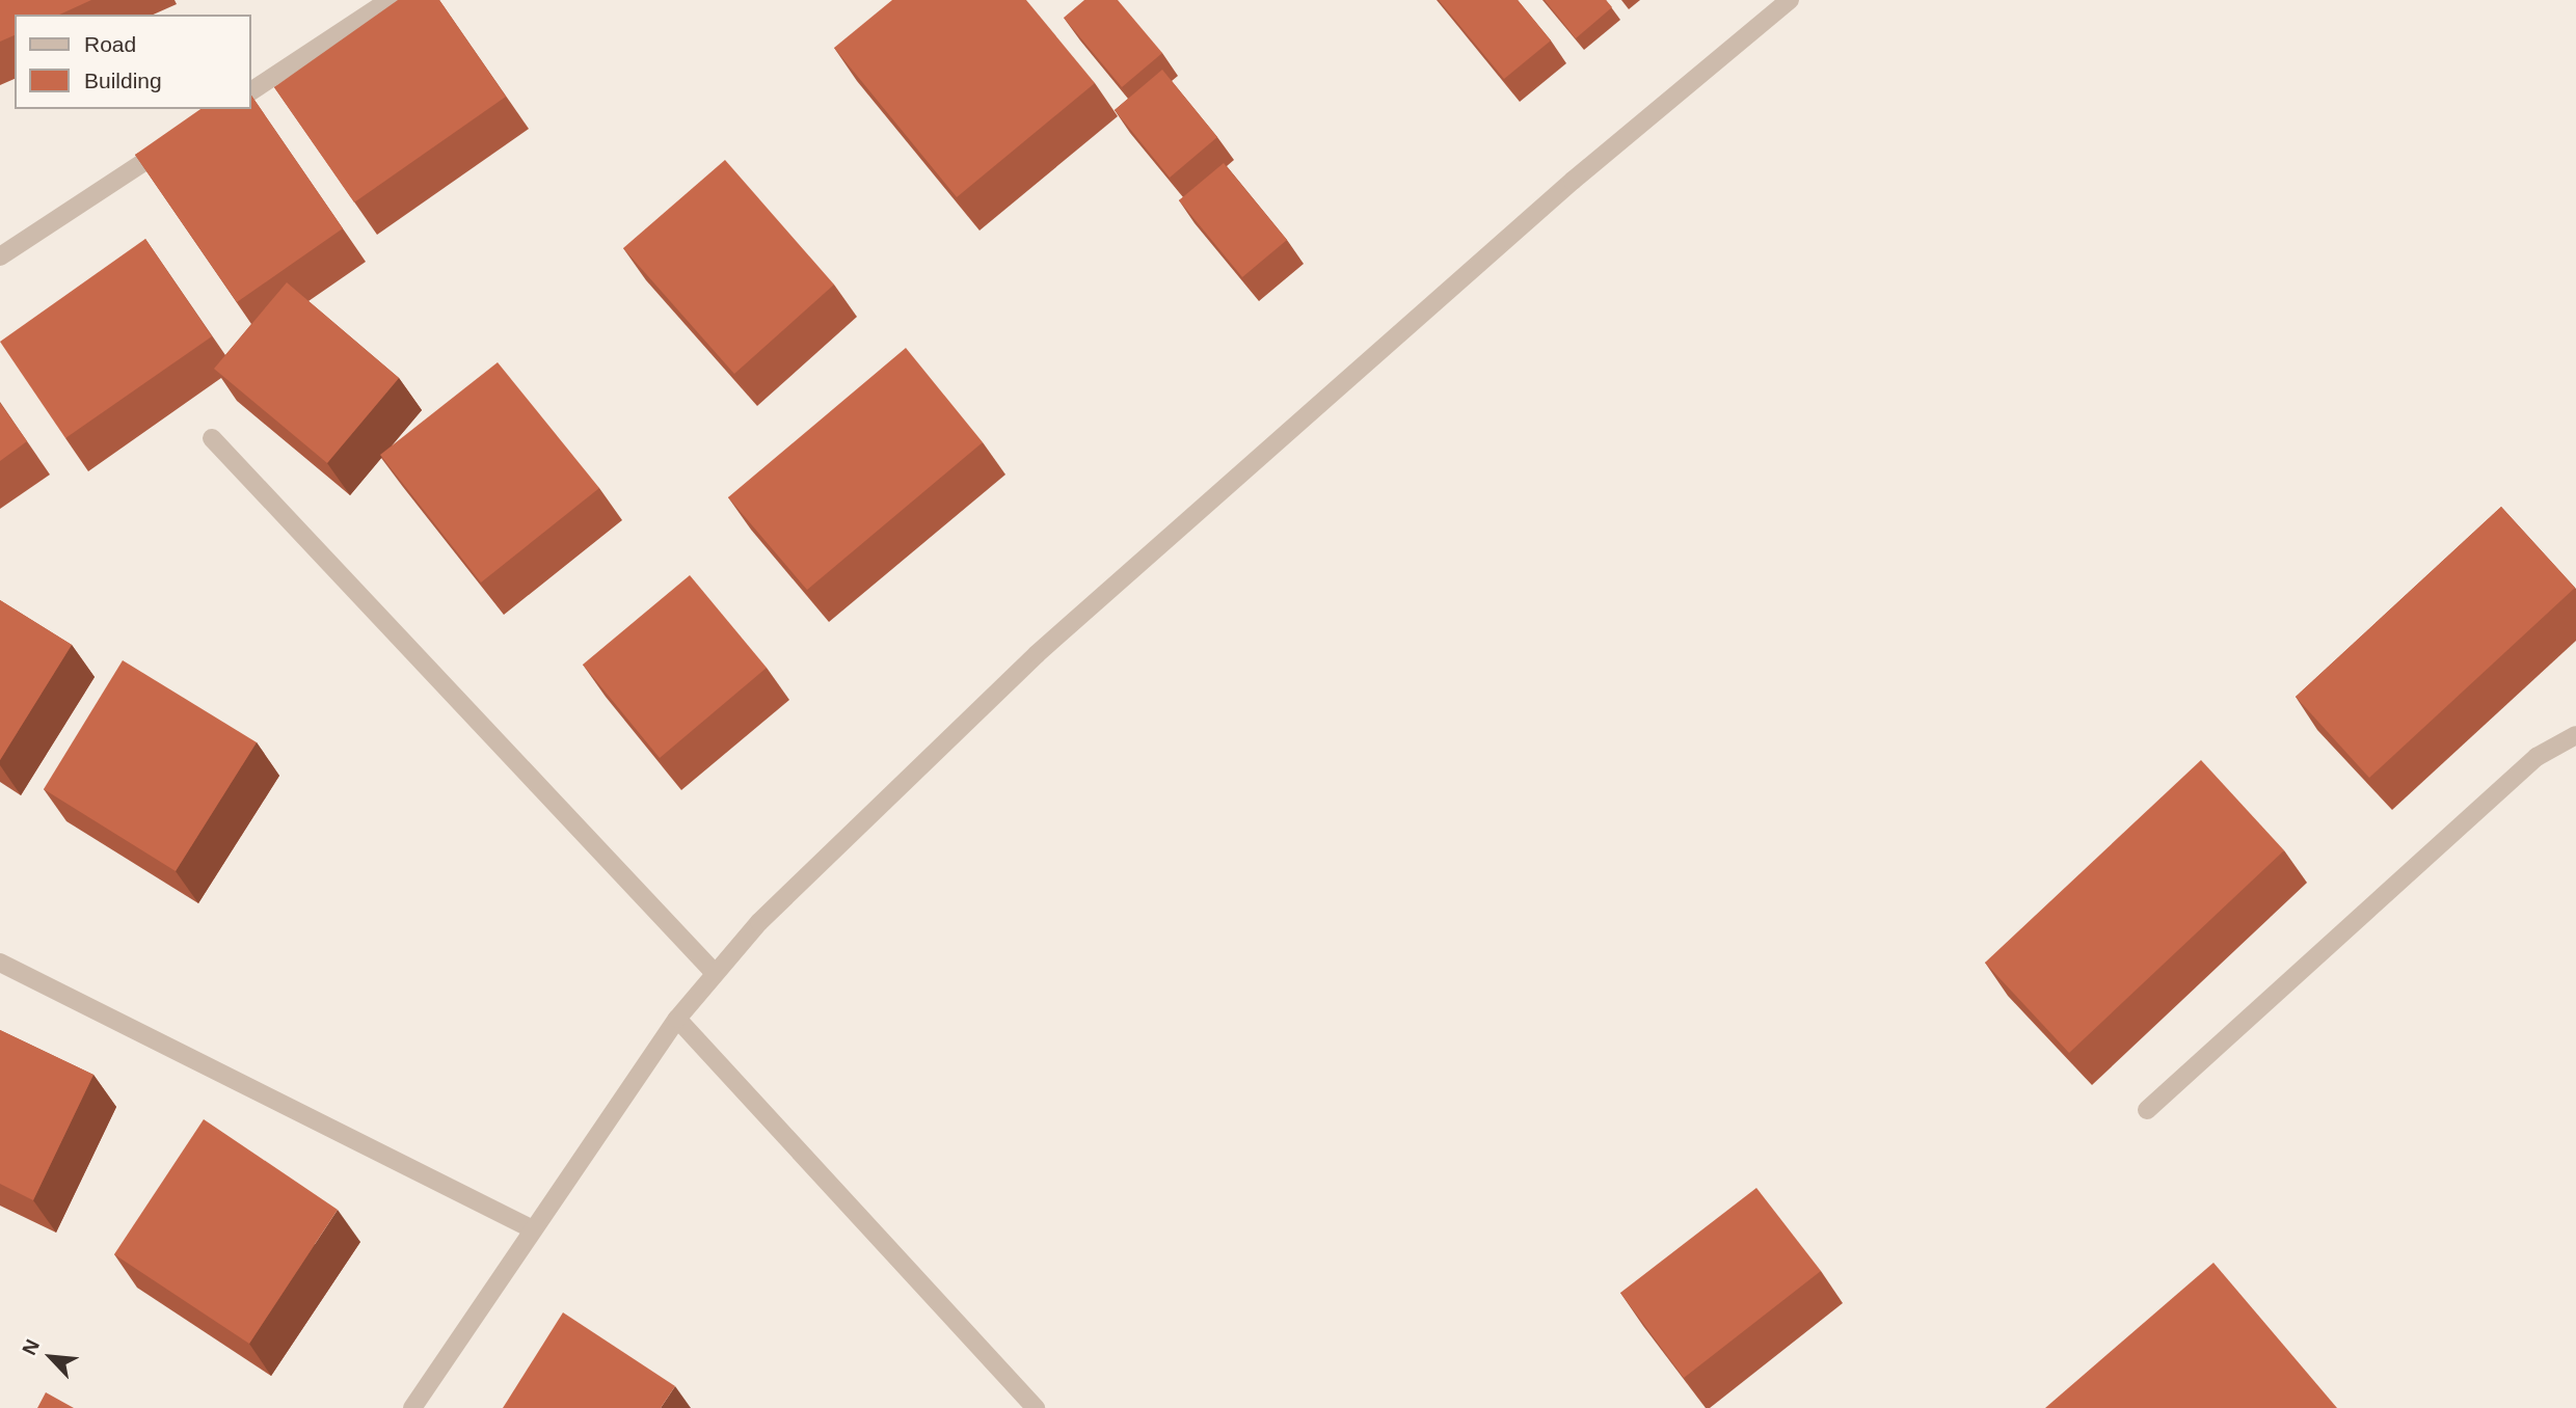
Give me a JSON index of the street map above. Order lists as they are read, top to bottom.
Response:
{
  "legend": ["Road", "Building"],
  "north": "top left"
}
